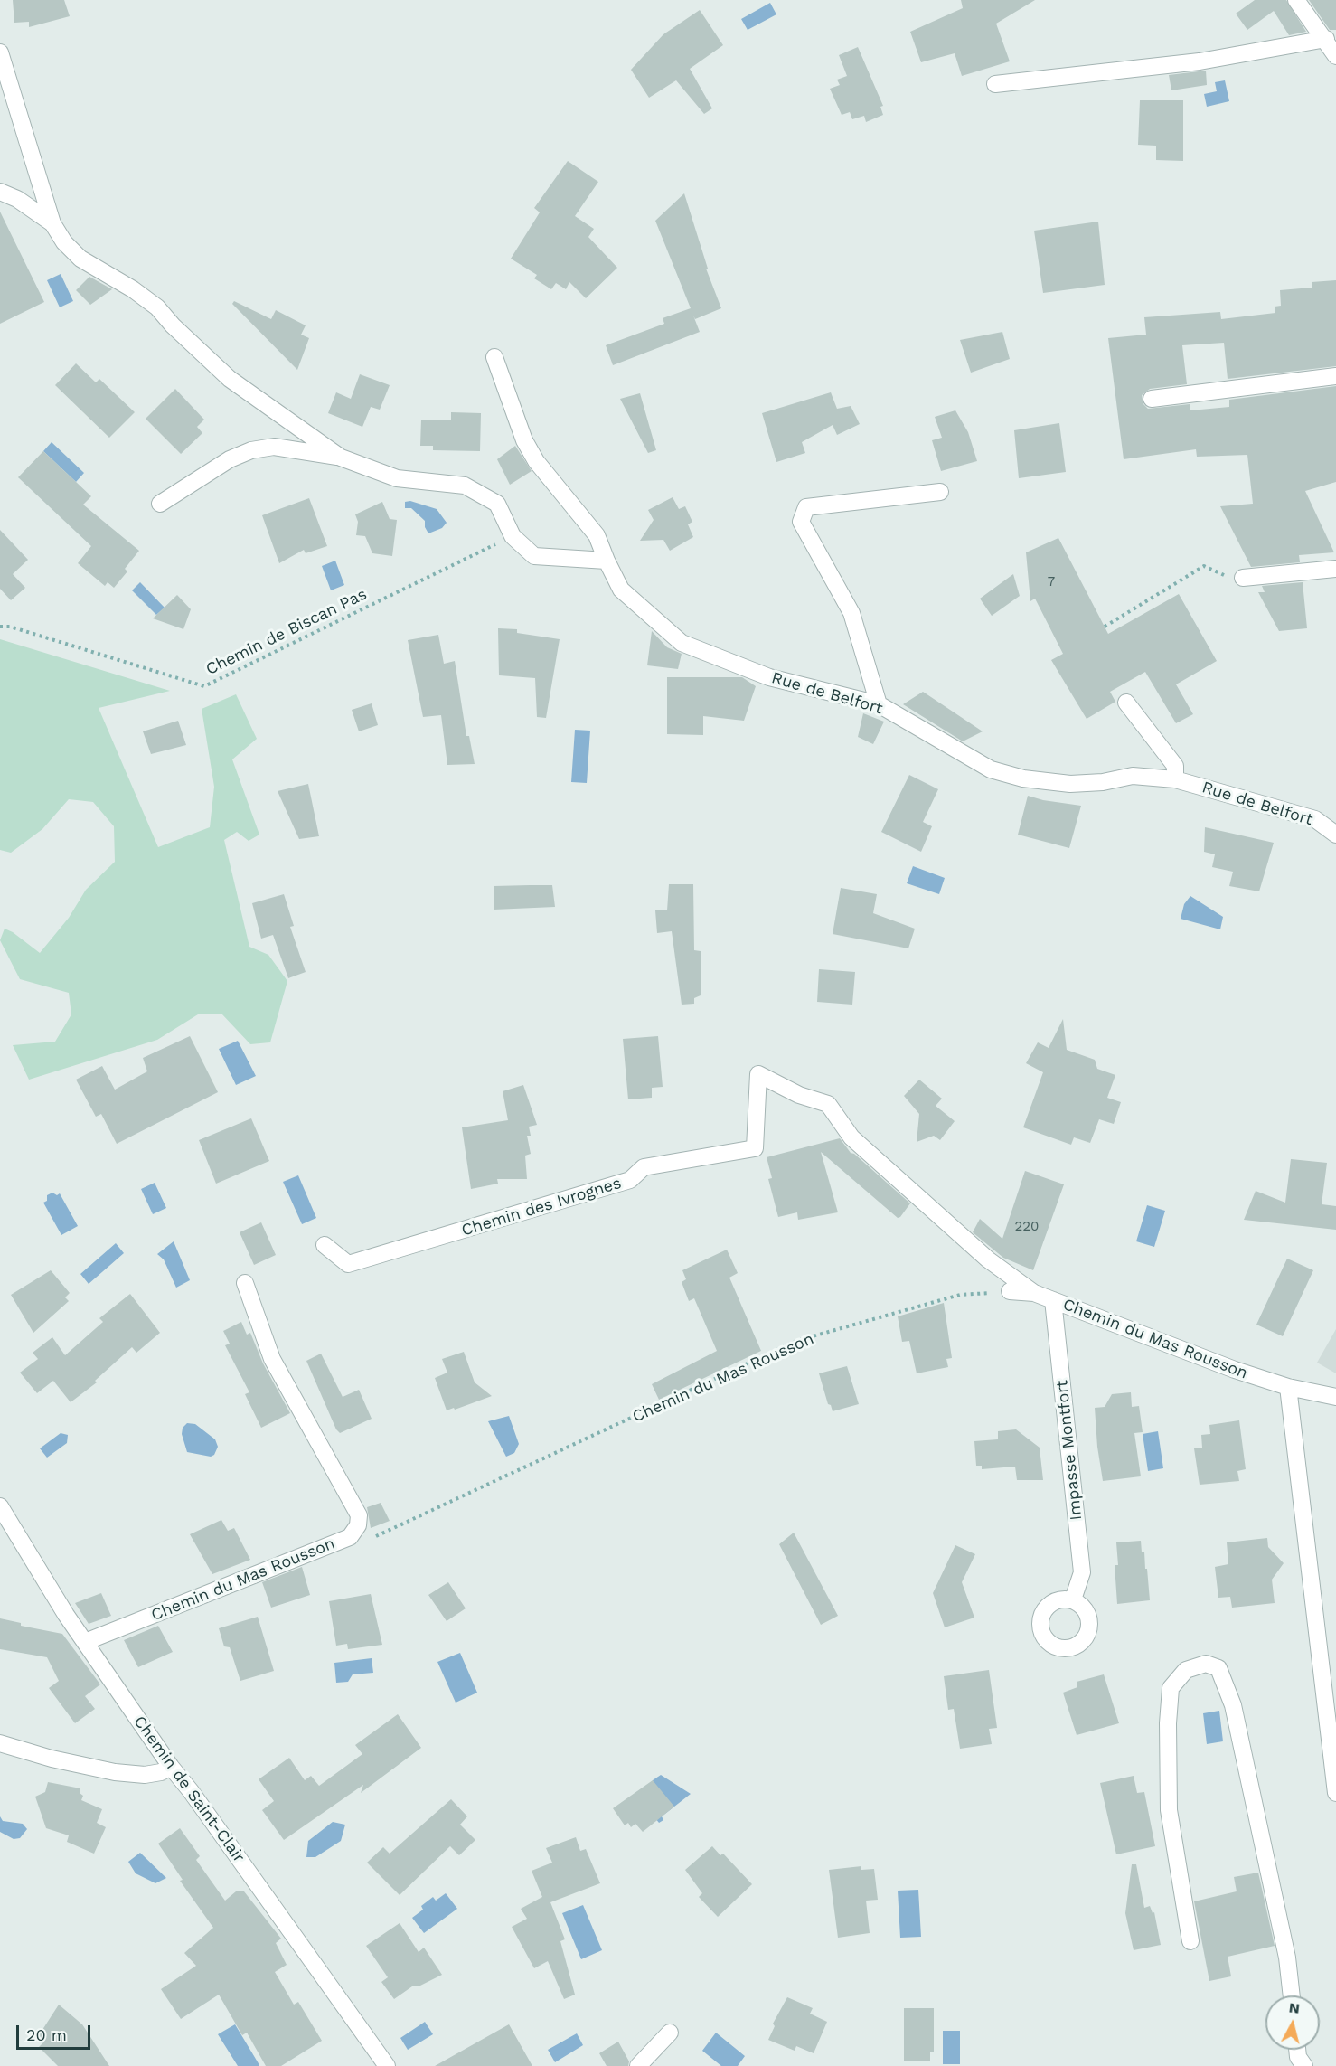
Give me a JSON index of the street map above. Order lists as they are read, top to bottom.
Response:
{
  "streets": {
    "street": [
      "Rue de Belfort",
      "Chemin des Ivrognes",
      "Chemin du Mas Rousson",
      "Impasse Montfort",
      "Chemin de Saint-Clair"
    ],
    "path": ["Chemin de Biscan Pas"]
  },
  "crossings": [
    ["Chemin des Ivrognes", "Chemin du Mas Rousson"],
    ["Chemin du Mas Rousson", "Impasse Montfort"],
    ["Chemin du Mas Rousson", "Chemin de Saint-Clair"]
  ],
  "house_numbers": ["7", "220"],
  "scale_bar": "20 m",
  "north": "top"
}
